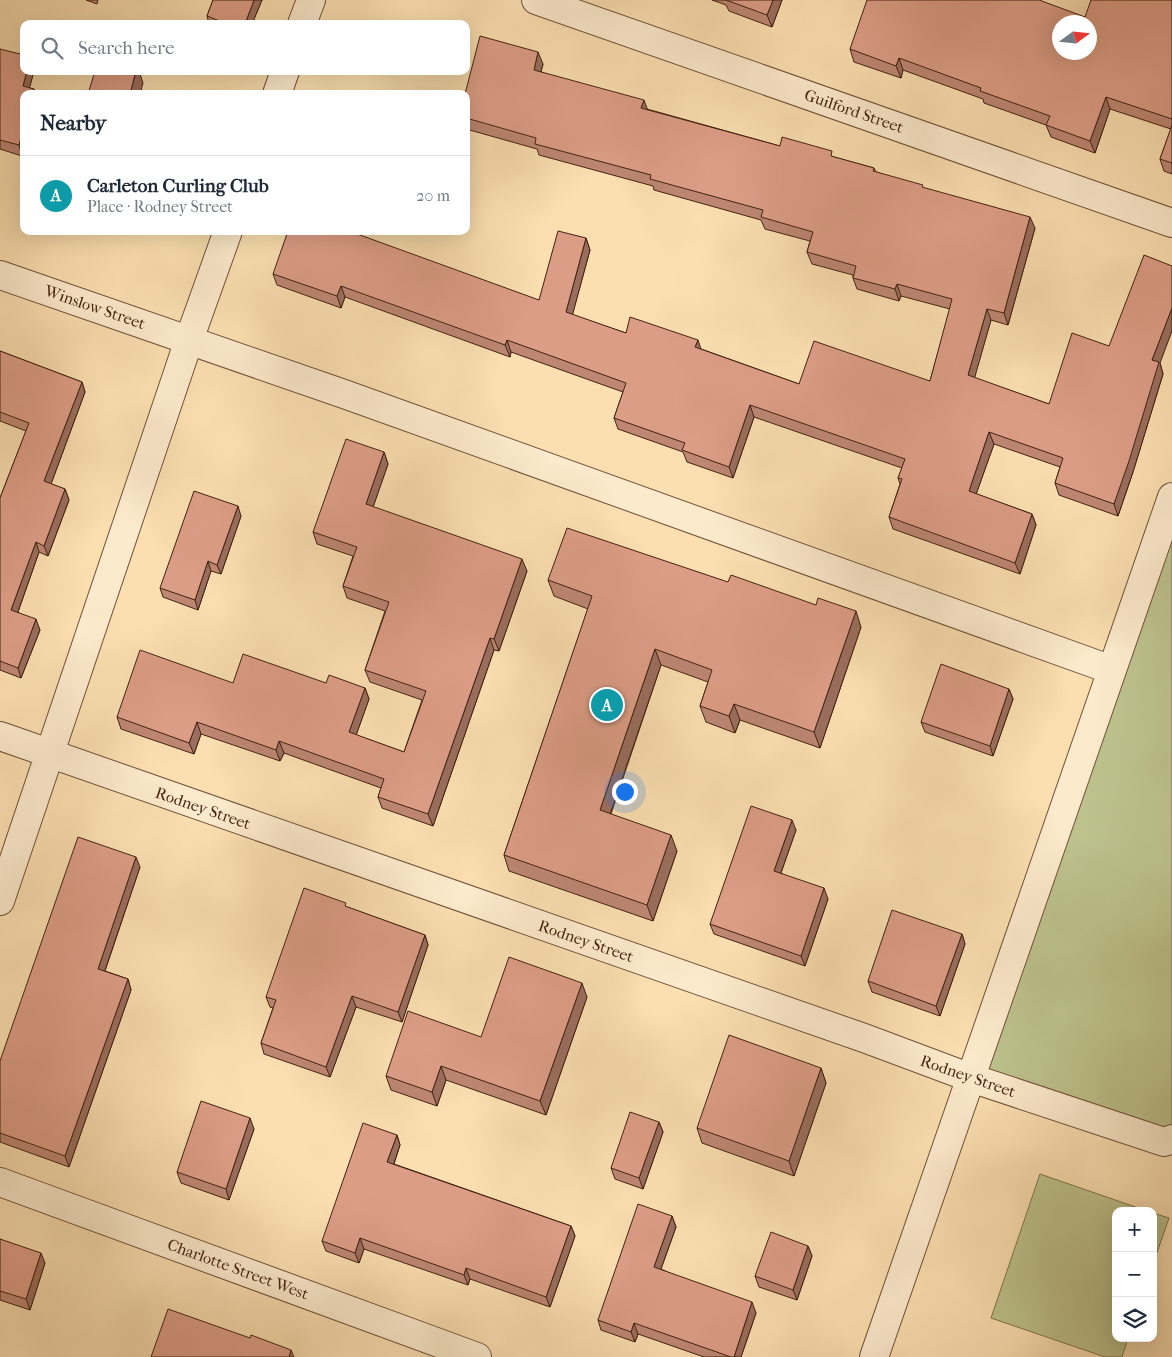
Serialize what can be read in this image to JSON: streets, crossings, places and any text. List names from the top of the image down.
{
  "streets": {
    "street": [
      "Guilford Street",
      "Winslow Street",
      "Rodney Street",
      "Charlotte Street West"
    ]
  },
  "north": "right",
  "page": {
    "search": "Search here",
    "heading": "Nearby",
    "list": [
      {
        "mark": "A",
        "name": "Carleton Curling Club",
        "note": "Place · Rodney Street",
        "value": "20 m"
      }
    ],
    "pins": "A",
    "map_buttons": ["+", "−"]
  }
}
